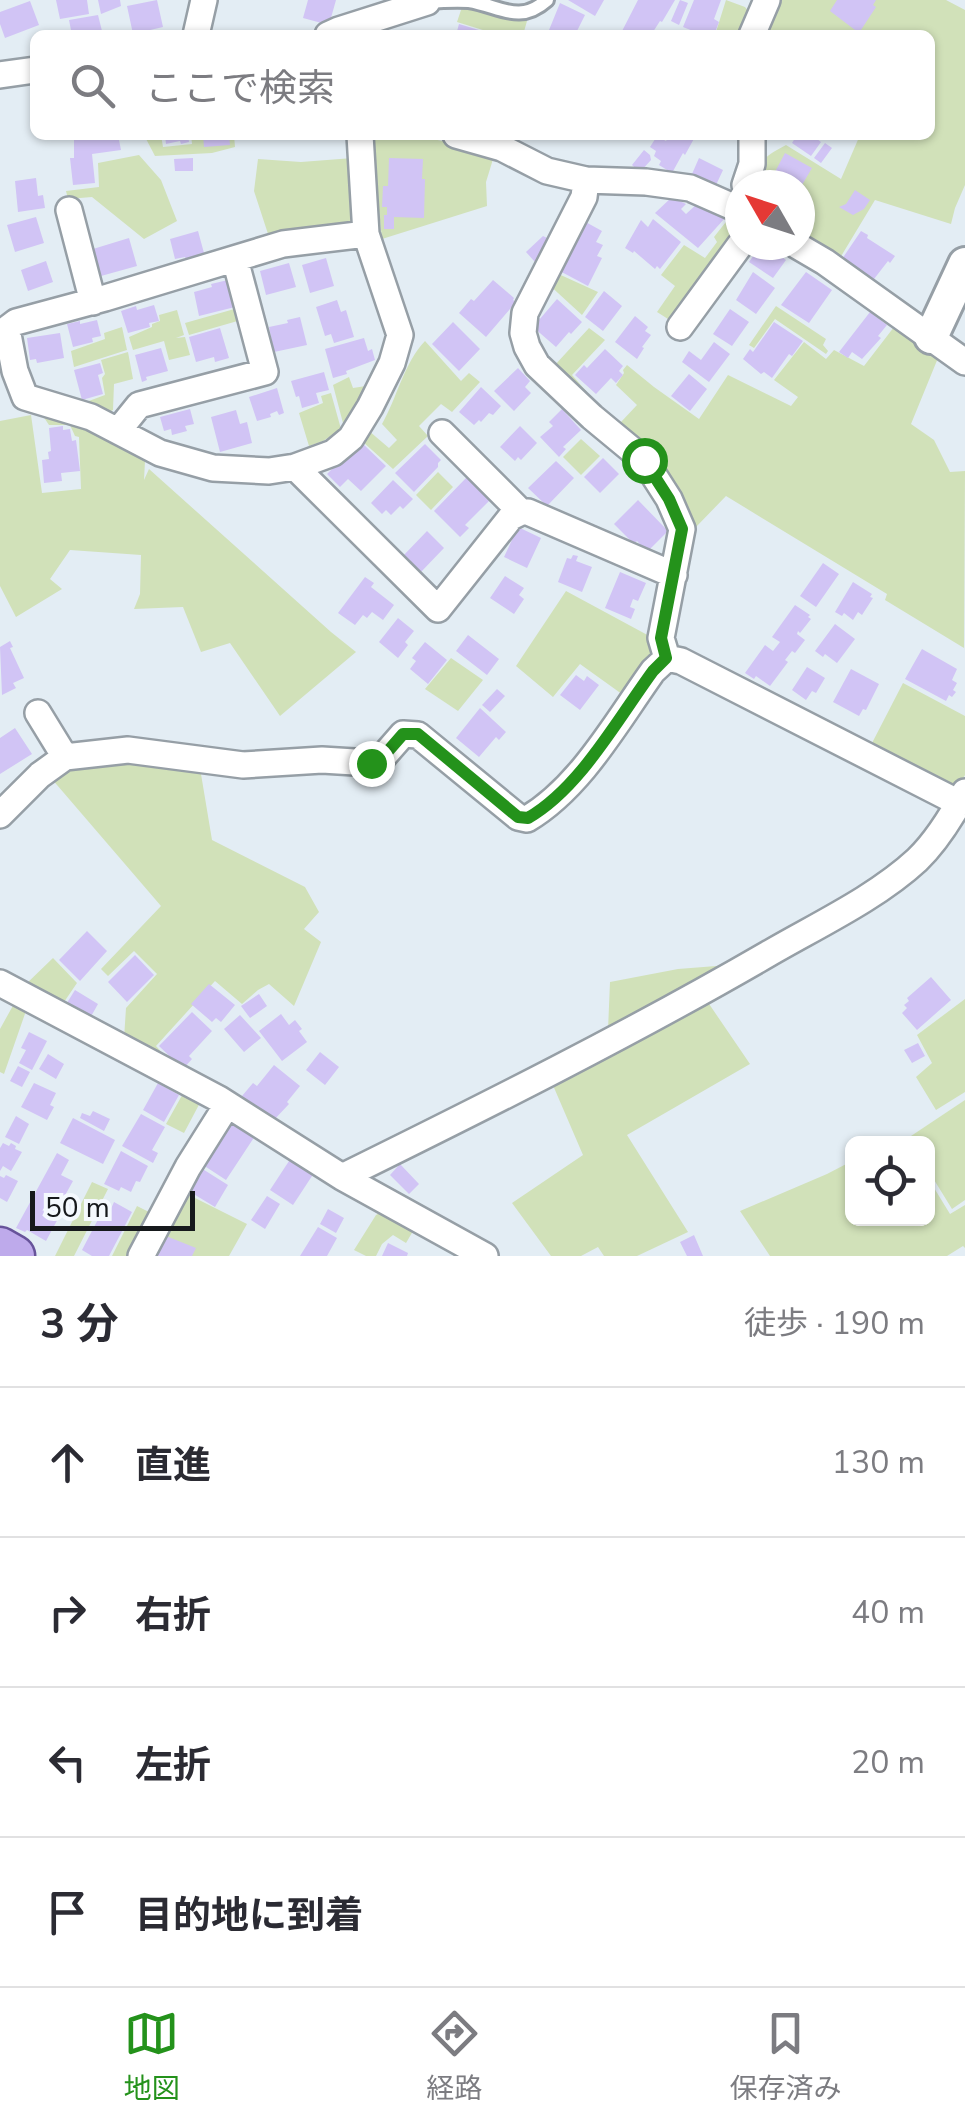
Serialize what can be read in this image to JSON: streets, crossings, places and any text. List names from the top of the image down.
{
  "scale_bar": "50 m",
  "north": "top left",
  "page": {
    "search": "ここで検索",
    "scale": "50 m",
    "heading": ["3 分", "徒歩 · 190 m"],
    "list": [
      ["直進", "130 m"],
      ["右折", "40 m"],
      ["左折", "20 m"],
      "目的地に到着"
    ],
    "nav": ["地図", "経路", "保存済み"]
  }
}
